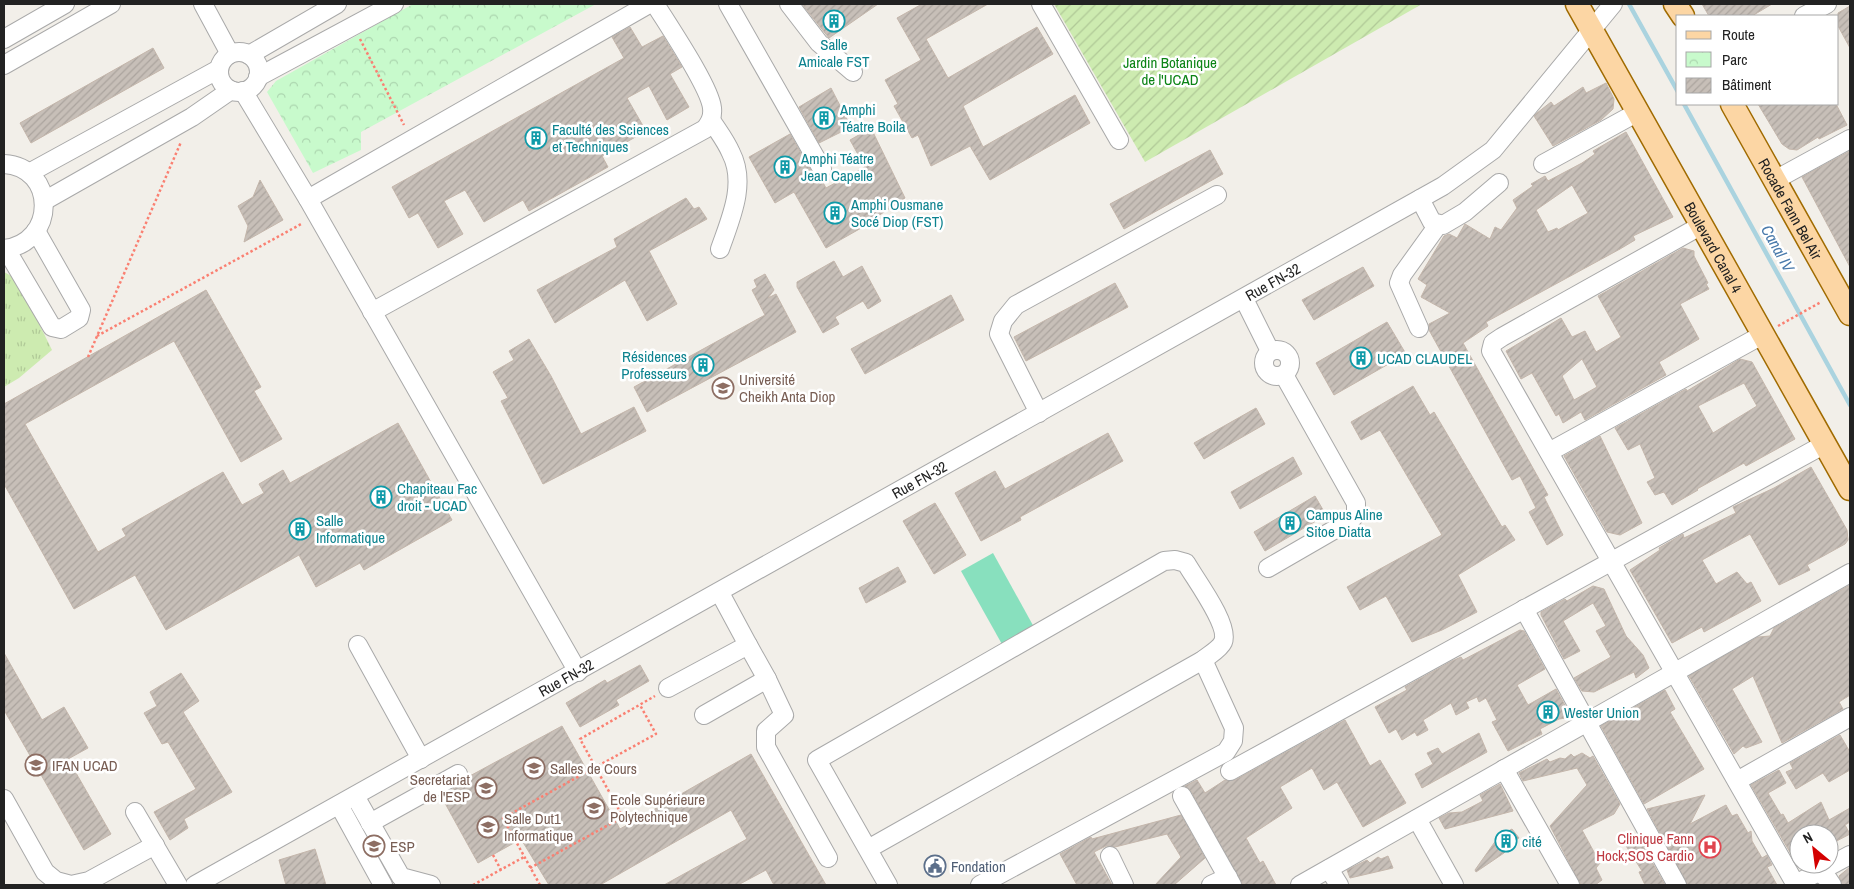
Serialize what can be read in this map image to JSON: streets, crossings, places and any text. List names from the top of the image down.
{
  "streets": {
    "main road": ["Rocade Fann Bel Air", "Boulevard Canal 4"],
    "street": ["Rue FN-32"]
  },
  "crossings": [
    ["Boulevard Canal 4", "Rue FN-32"]
  ],
  "water": ["Canal IV"],
  "parks": ["Jardin Botanique de l'UCAD"],
  "places": {
    "building": [
      "Salle Amicale FST",
      "Amphi Téatre Boila",
      "Faculté des Sciences et Techniques",
      "Amphi Téatre Jean Capelle",
      "Amphi Ousmane Socé Diop (FST)",
      "UCAD CLAUDEL",
      "Résidences Professeurs",
      "Chapiteau Fac droit - UCAD",
      "Campus Aline Sitoe Diatta",
      "Salle Informatique",
      "Wester Union",
      "cité"
    ],
    "school or university": [
      "Université Cheikh Anta Diop",
      "IFAN UCAD",
      "Salles de Cours",
      "Secretariat de l'ESP",
      "Ecole Supérieure Polytechnique",
      "Salle Dut1 Informatique",
      "ESP"
    ],
    "hospital": ["Clinique Fann Hock;SOS Cardio"],
    "public building": ["Fondation"]
  },
  "legend": ["Route", "Parc", "Bâtiment"],
  "north": "top left"
}
